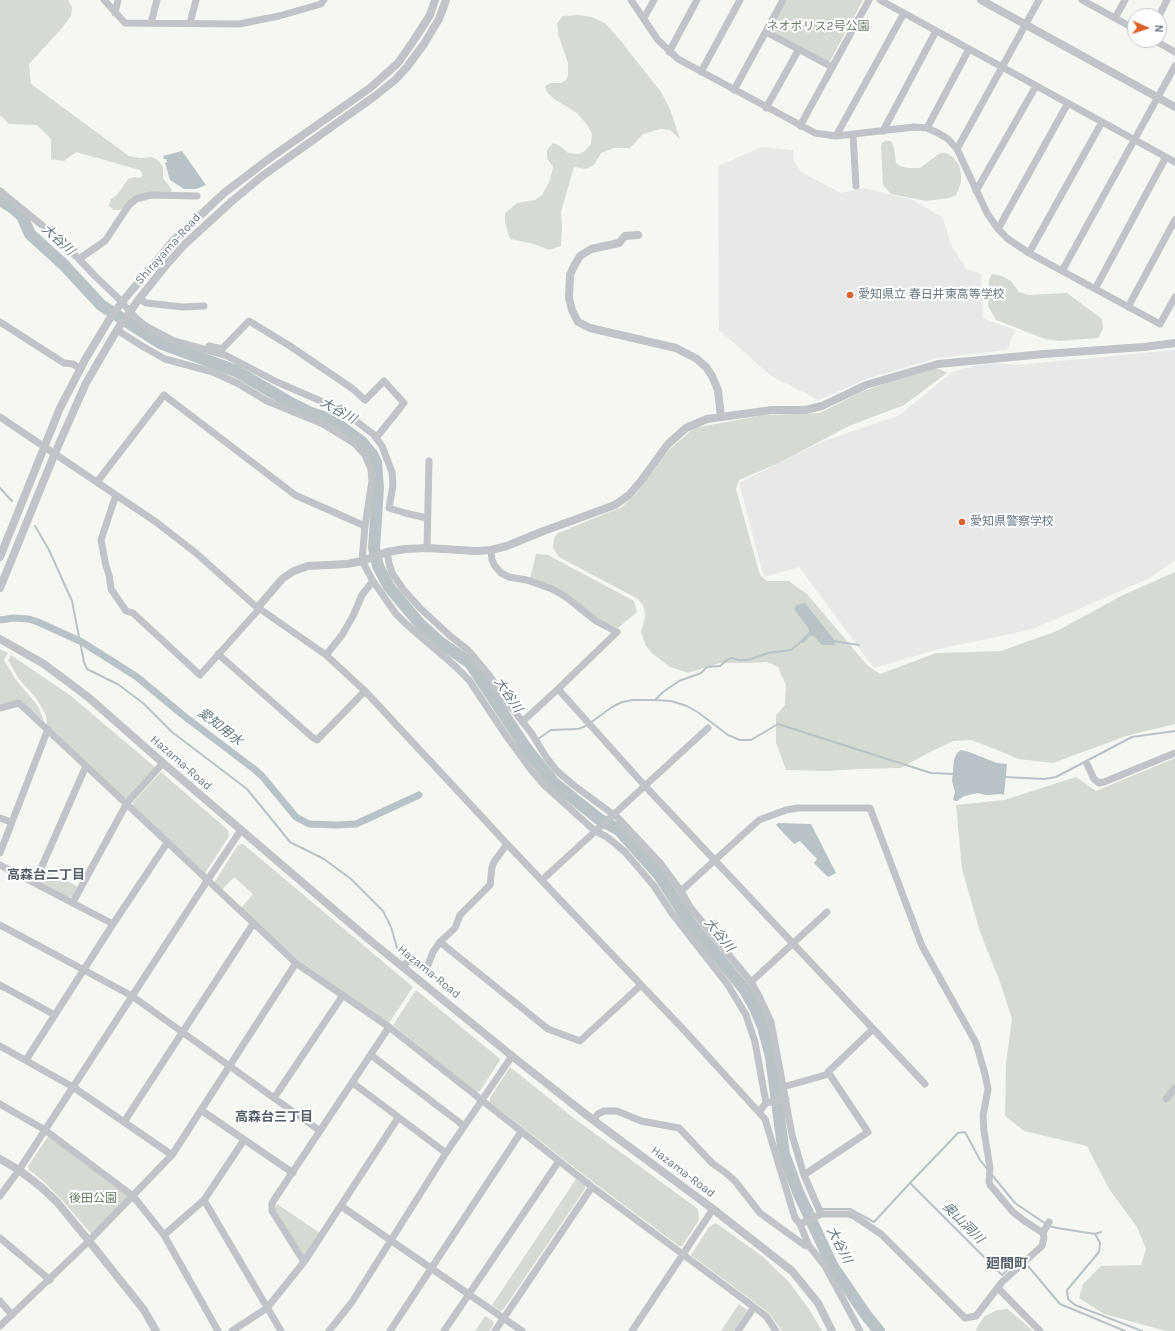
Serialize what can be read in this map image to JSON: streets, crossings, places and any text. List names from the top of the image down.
{
  "streets": {
    "street": ["Shirayama-Road", "Hazama-Road"]
  },
  "districts": ["高森台二丁目", "高森台三丁目", "廻間町"],
  "water": ["大谷川", "愛知用水", "奥山洞川"],
  "parks": ["ネオポリス2号公園", "後田公園"],
  "places": ["愛知県立 春日井東高等学校", "愛知県警察学校"],
  "north": "right"
}
